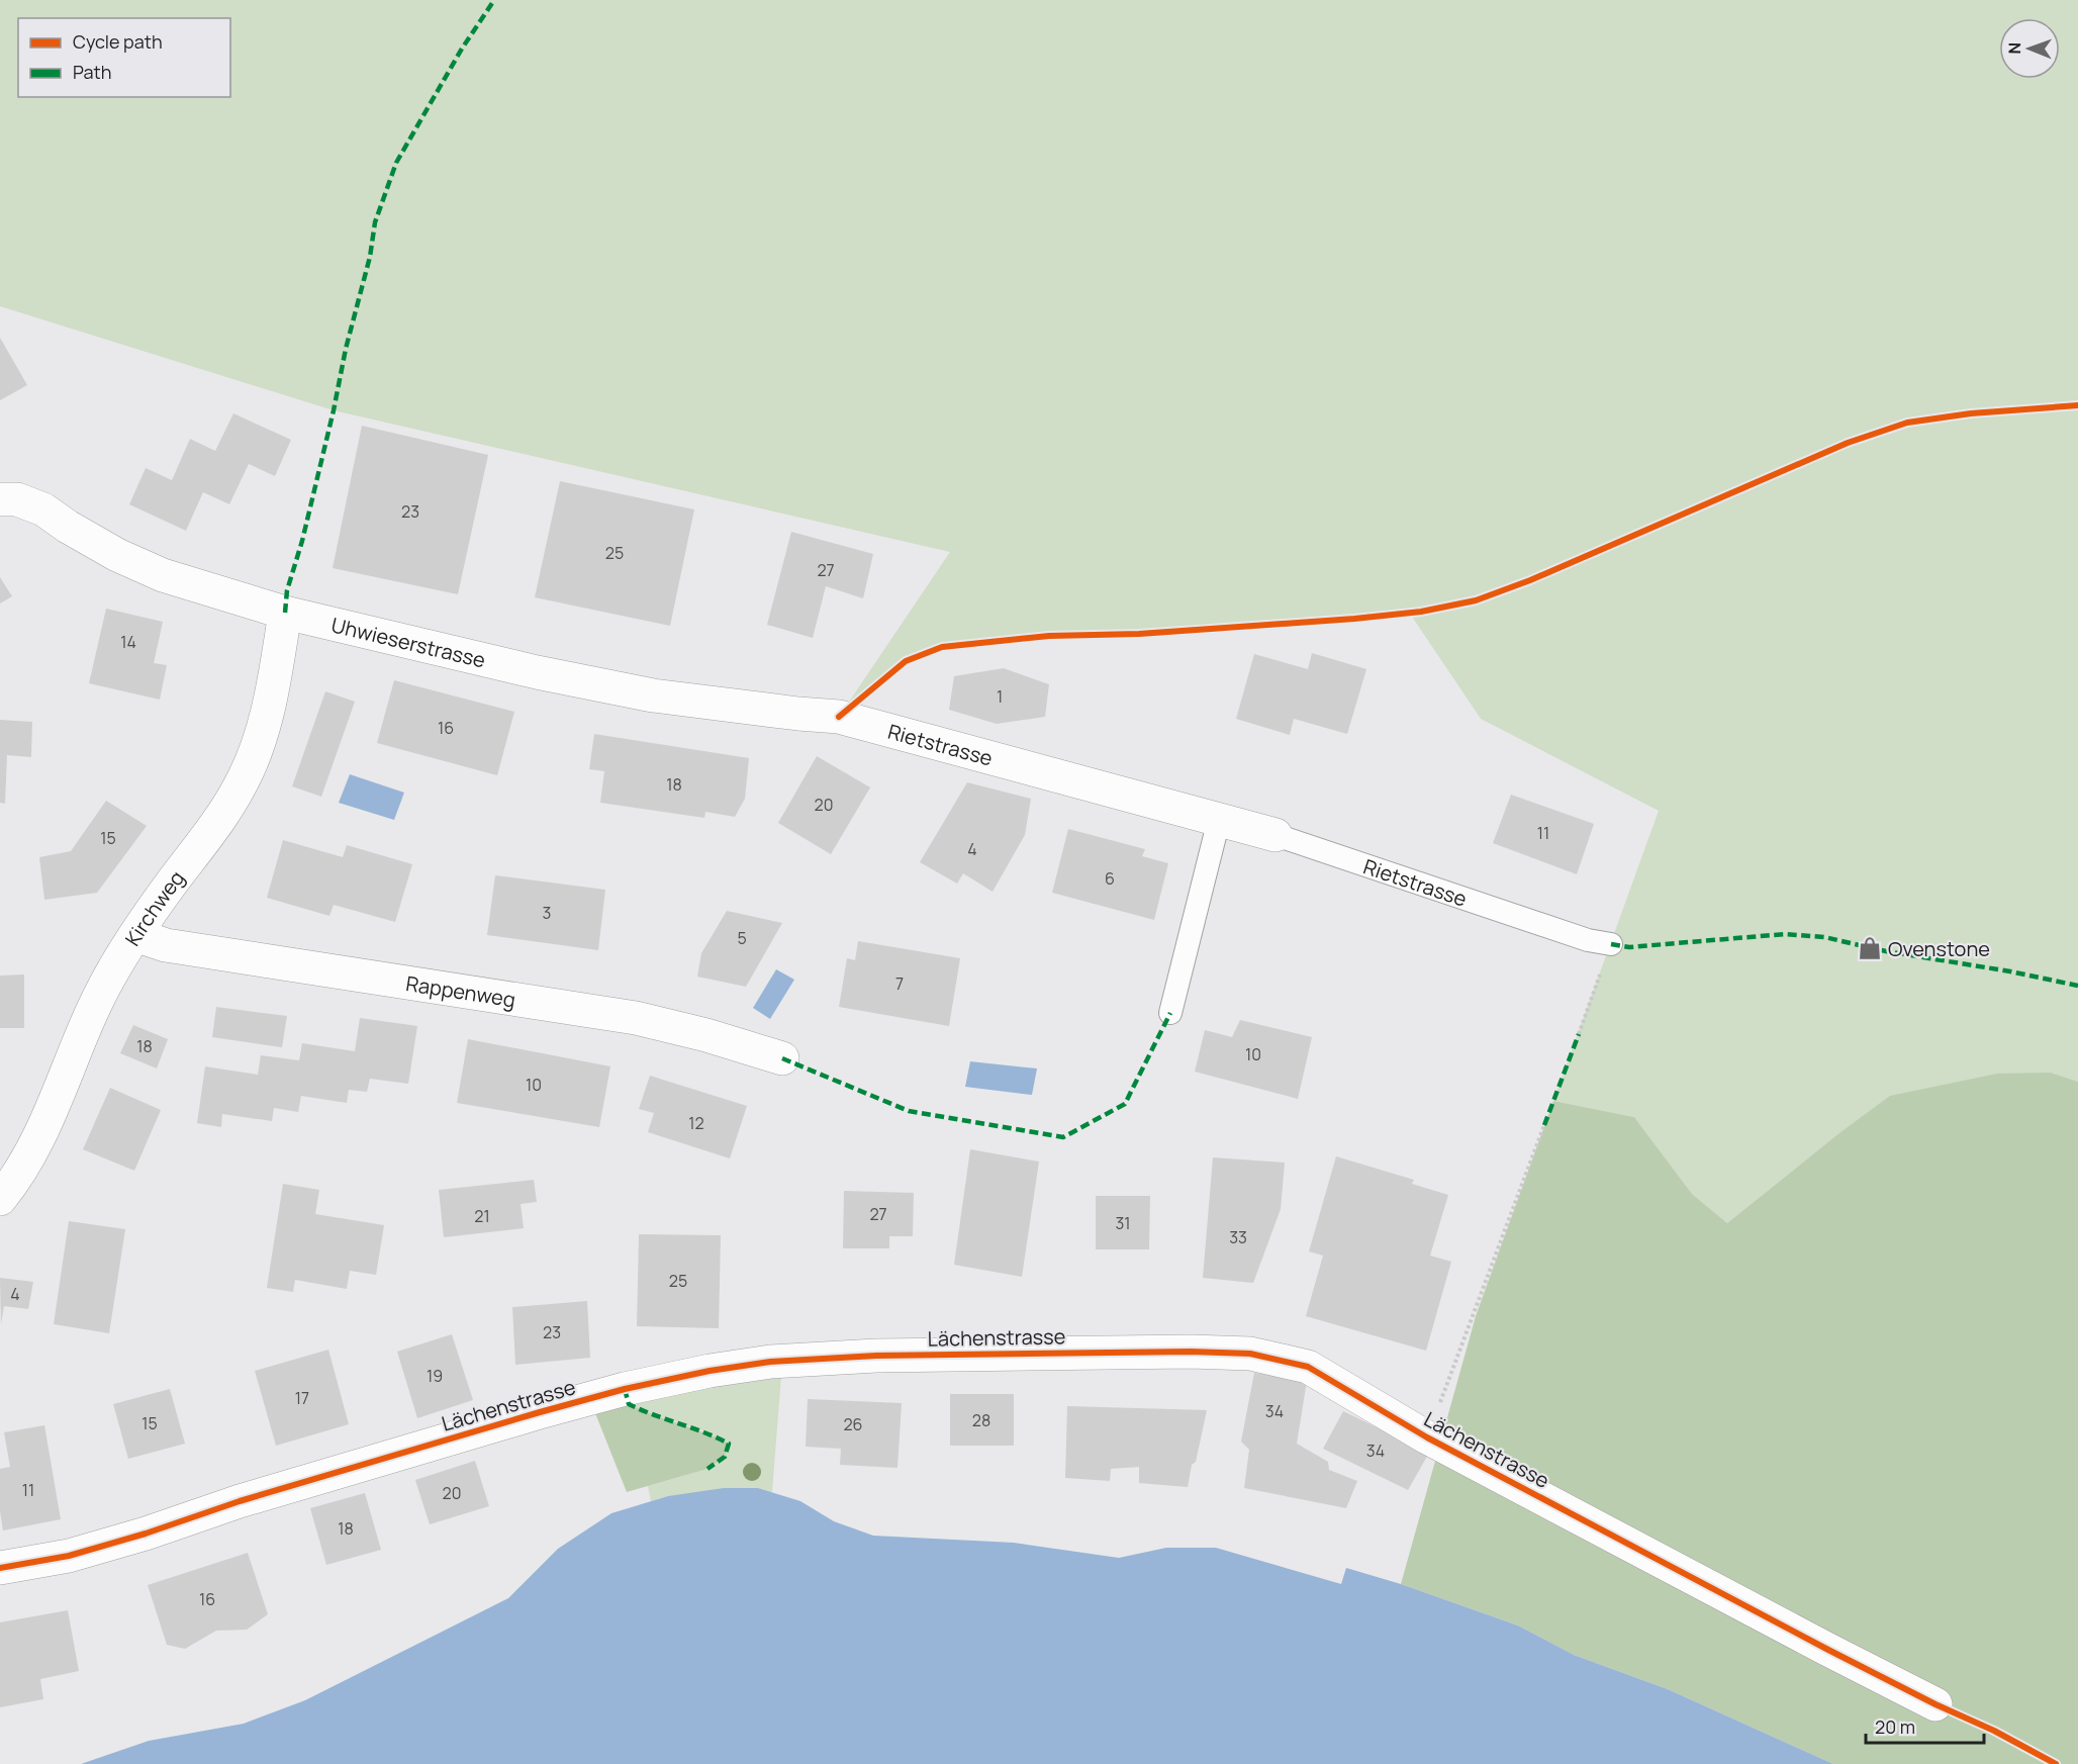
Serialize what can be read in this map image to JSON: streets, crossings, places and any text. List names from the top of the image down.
{
  "streets": {
    "street": [
      "Uhwieserstrasse",
      "Rietstrasse",
      "Kirchweg",
      "Rappenweg",
      "Lächenstrasse"
    ]
  },
  "crossings": [
    ["Uhwieserstrasse", "Rietstrasse"],
    ["Uhwieserstrasse", "Kirchweg"],
    ["Kirchweg", "Rappenweg"]
  ],
  "places": {
    "shop": ["Ovenstone"]
  },
  "house_numbers": [
    "23",
    "25",
    "27",
    "14",
    "1",
    "16",
    "18",
    "20",
    "11",
    "15",
    "4",
    "6",
    "3",
    "5",
    "7",
    "18",
    "10",
    "10",
    "12",
    "27",
    "21",
    "31",
    "33",
    "25",
    "4",
    "23",
    "19",
    "17",
    "34",
    "28",
    "15",
    "26",
    "34",
    "11",
    "20",
    "18",
    "16"
  ],
  "legend": ["Cycle path", "Path"],
  "scale_bar": "20 m",
  "north": "left"
}
